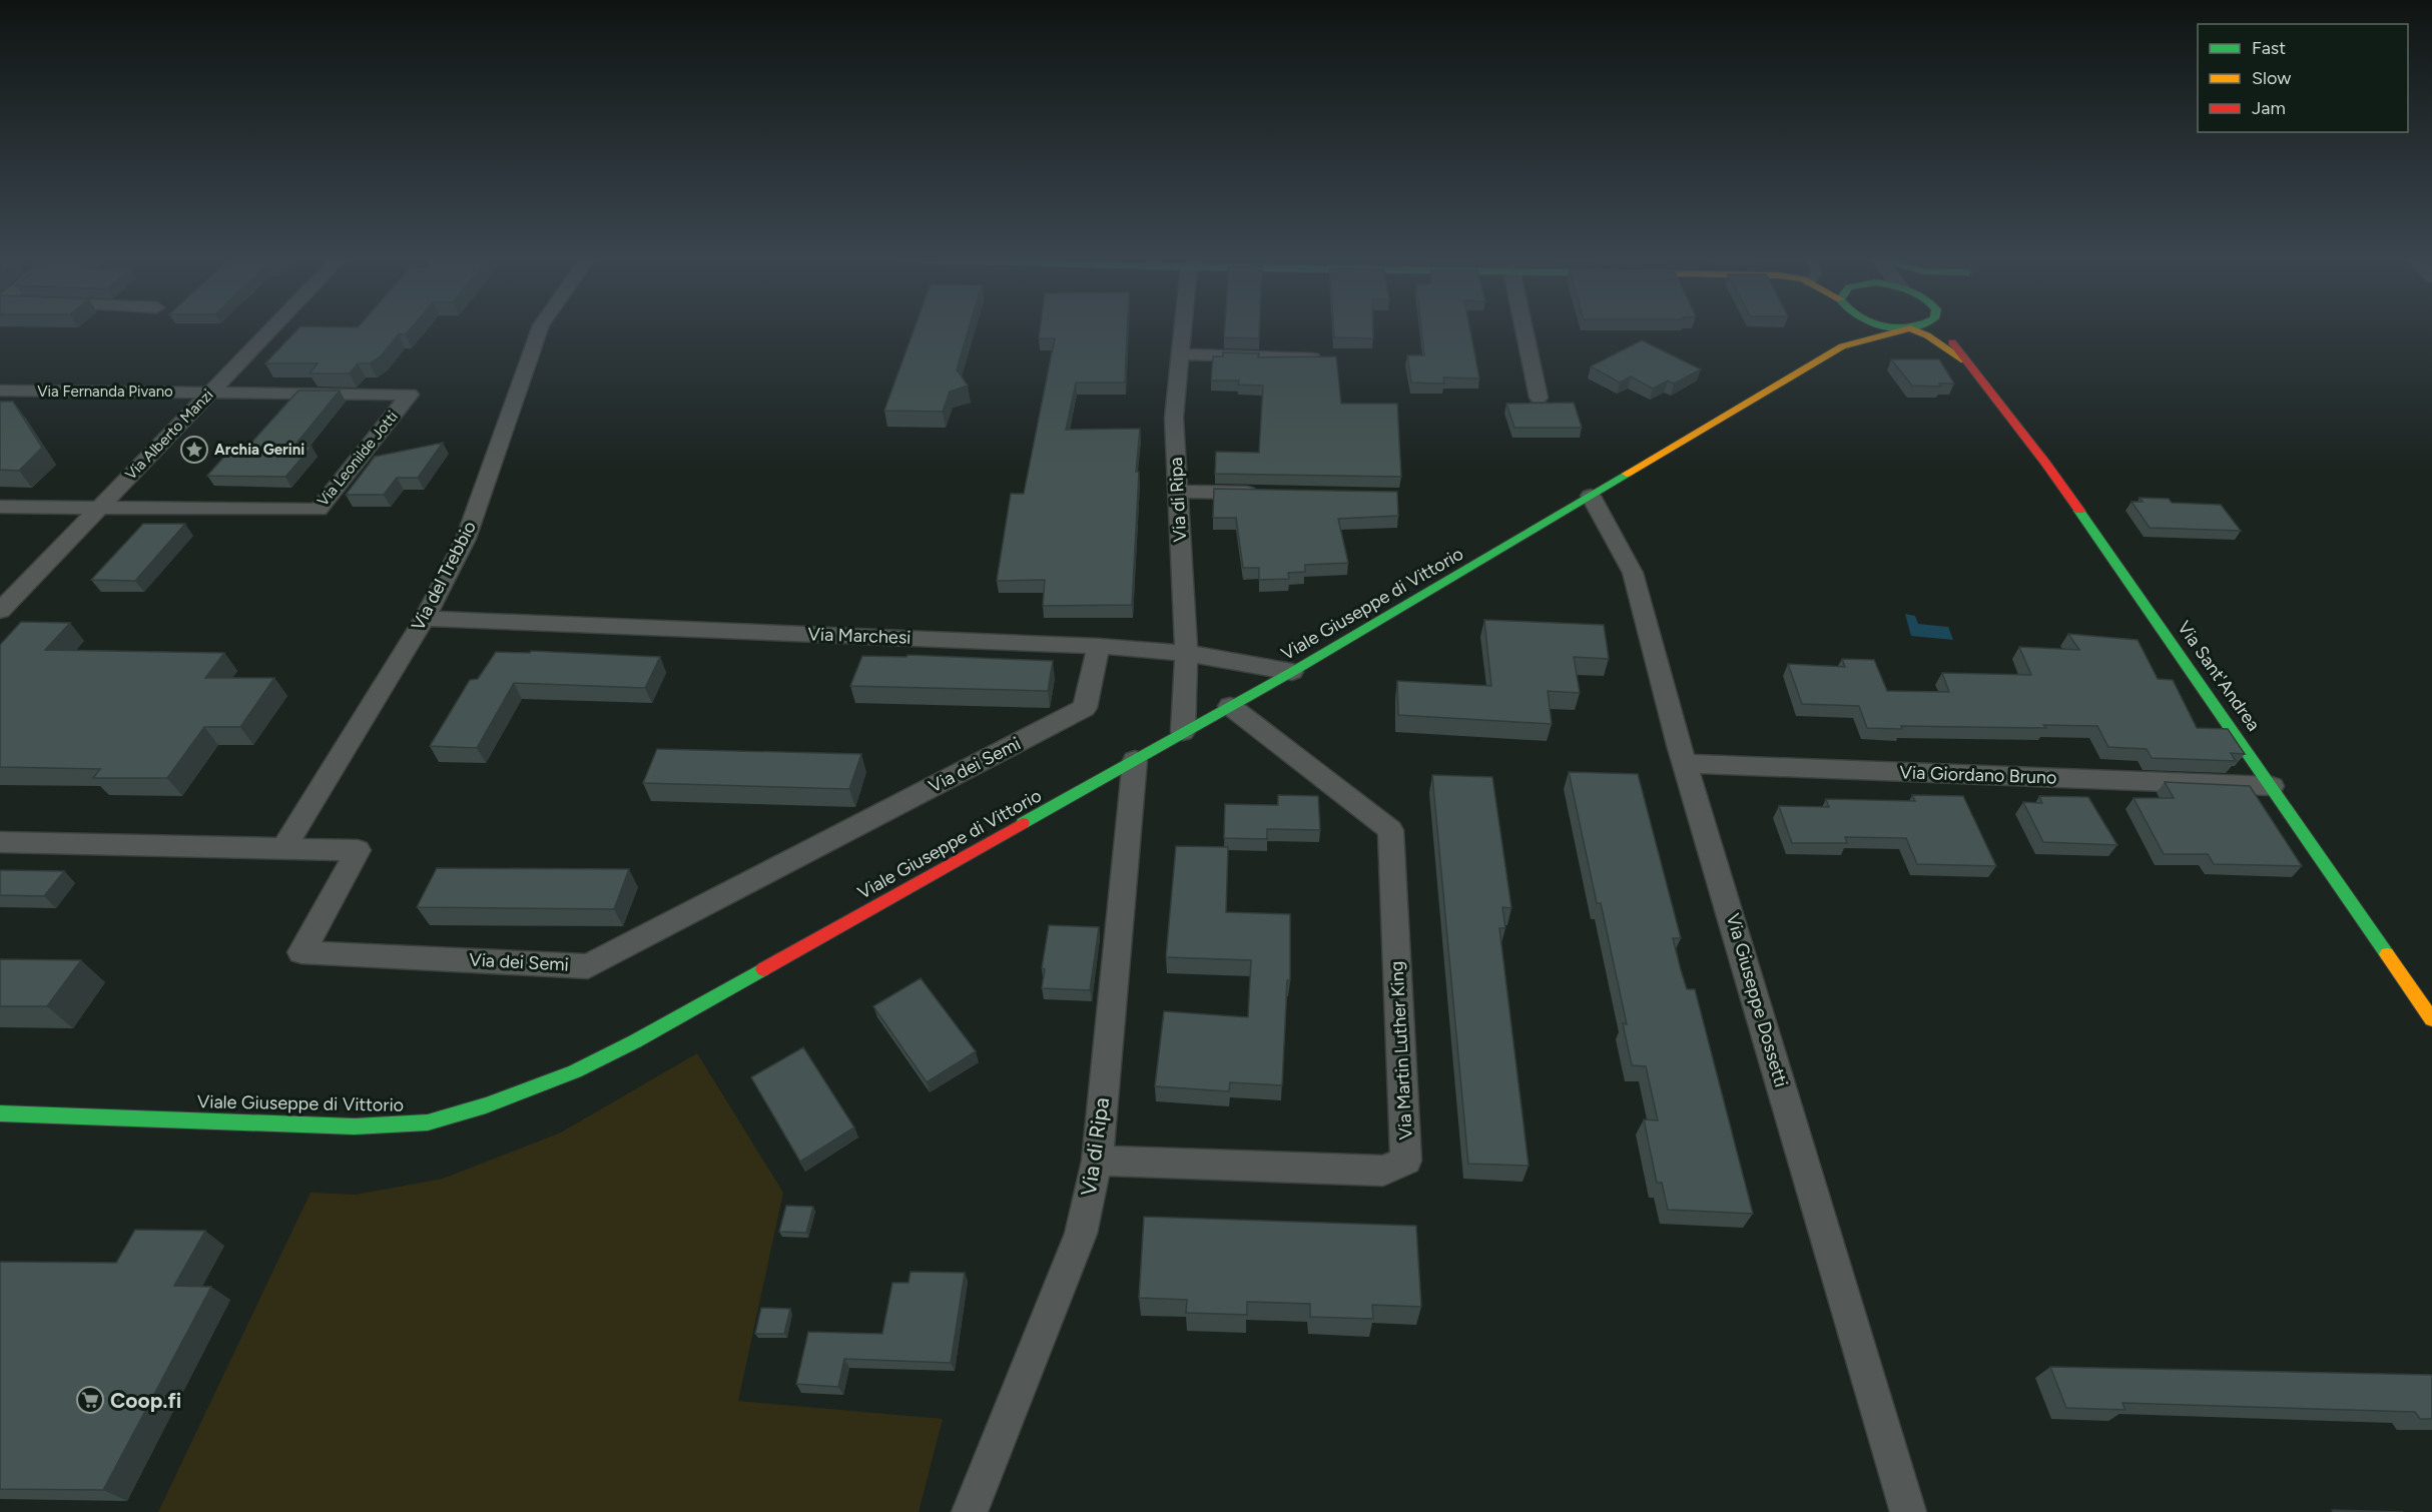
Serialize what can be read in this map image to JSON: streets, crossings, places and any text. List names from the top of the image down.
{
  "streets": {
    "main road": ["Viale Giuseppe di Vittorio", "Via Sant'Andrea"],
    "street": [
      "Via Fernanda Pivano",
      "Via Alberto Manzi",
      "Via Leonilde Jotti",
      "Via di Ripa",
      "Via del Trebbio",
      "Via Marchesi",
      "Via dei Semi",
      "Via Giordano Bruno",
      "Via Giuseppe Dossetti",
      "Via Martin Luther King"
    ]
  },
  "crossings": [
    ["Via Fernanda Pivano", "Via Alberto Manzi"],
    ["Via Fernanda Pivano", "Via Leonilde Jotti"],
    ["Via Alberto Manzi", "Via Leonilde Jotti"],
    ["Via di Ripa", "Viale Giuseppe di Vittorio"],
    ["Via di Ripa", "Via Marchesi"],
    ["Via di Ripa", "Via Martin Luther King"],
    ["Via del Trebbio", "Via Marchesi"],
    ["Via del Trebbio", "Via dei Semi"],
    ["Viale Giuseppe di Vittorio", "Via Marchesi"],
    ["Viale Giuseppe di Vittorio", "Via Giuseppe Dossetti"],
    ["Viale Giuseppe di Vittorio", "Via Martin Luther King"],
    ["Via Marchesi", "Via dei Semi"],
    ["Via Sant'Andrea", "Via Giordano Bruno"],
    ["Via Giordano Bruno", "Via Giuseppe Dossetti"]
  ],
  "places": {
    "place": ["Archia Gerini"],
    "supermarket": ["Coop.fi"]
  },
  "legend": ["Fast", "Slow", "Jam"]
}
